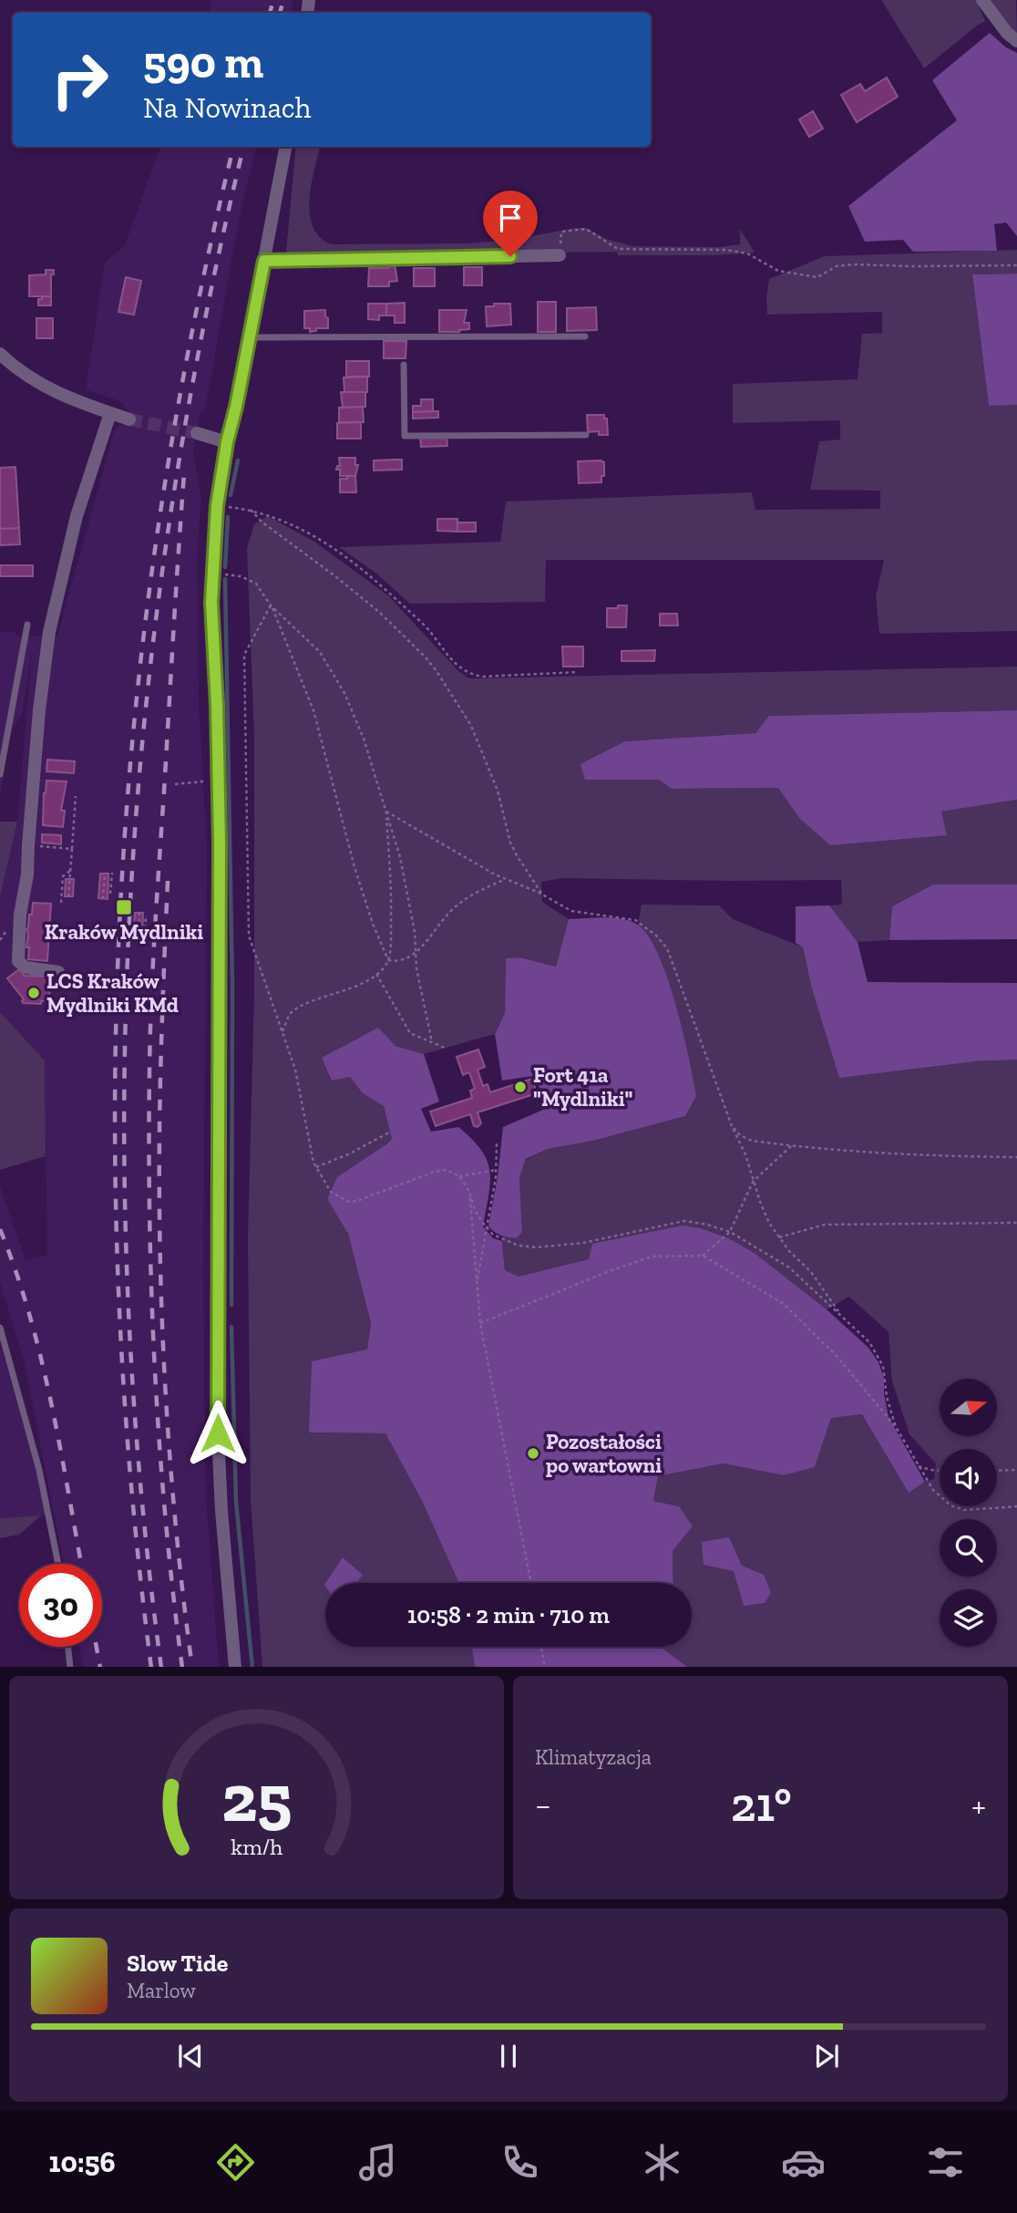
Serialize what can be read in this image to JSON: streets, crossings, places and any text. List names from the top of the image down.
{
  "places": {
    "transit": ["Kraków Mydlniki"],
    "other": ["LCS Kraków Mydlniki KMd", "Fort 41a \"Mydlniki\"", "Pozostałości po wartowni"]
  },
  "north": "right",
  "page": {
    "turn": ["590 m", "Na Nowinach"],
    "limit": "30",
    "trip": "10:58 · 2 min · 710 m",
    "tile": "Klimatyzacja",
    "heat": ["−", "21°", "+"],
    "song": ["Slow Tide", "Marlow"],
    "tabs": "10:56",
    "gauge": ["25", "km/h"]
  }
}
